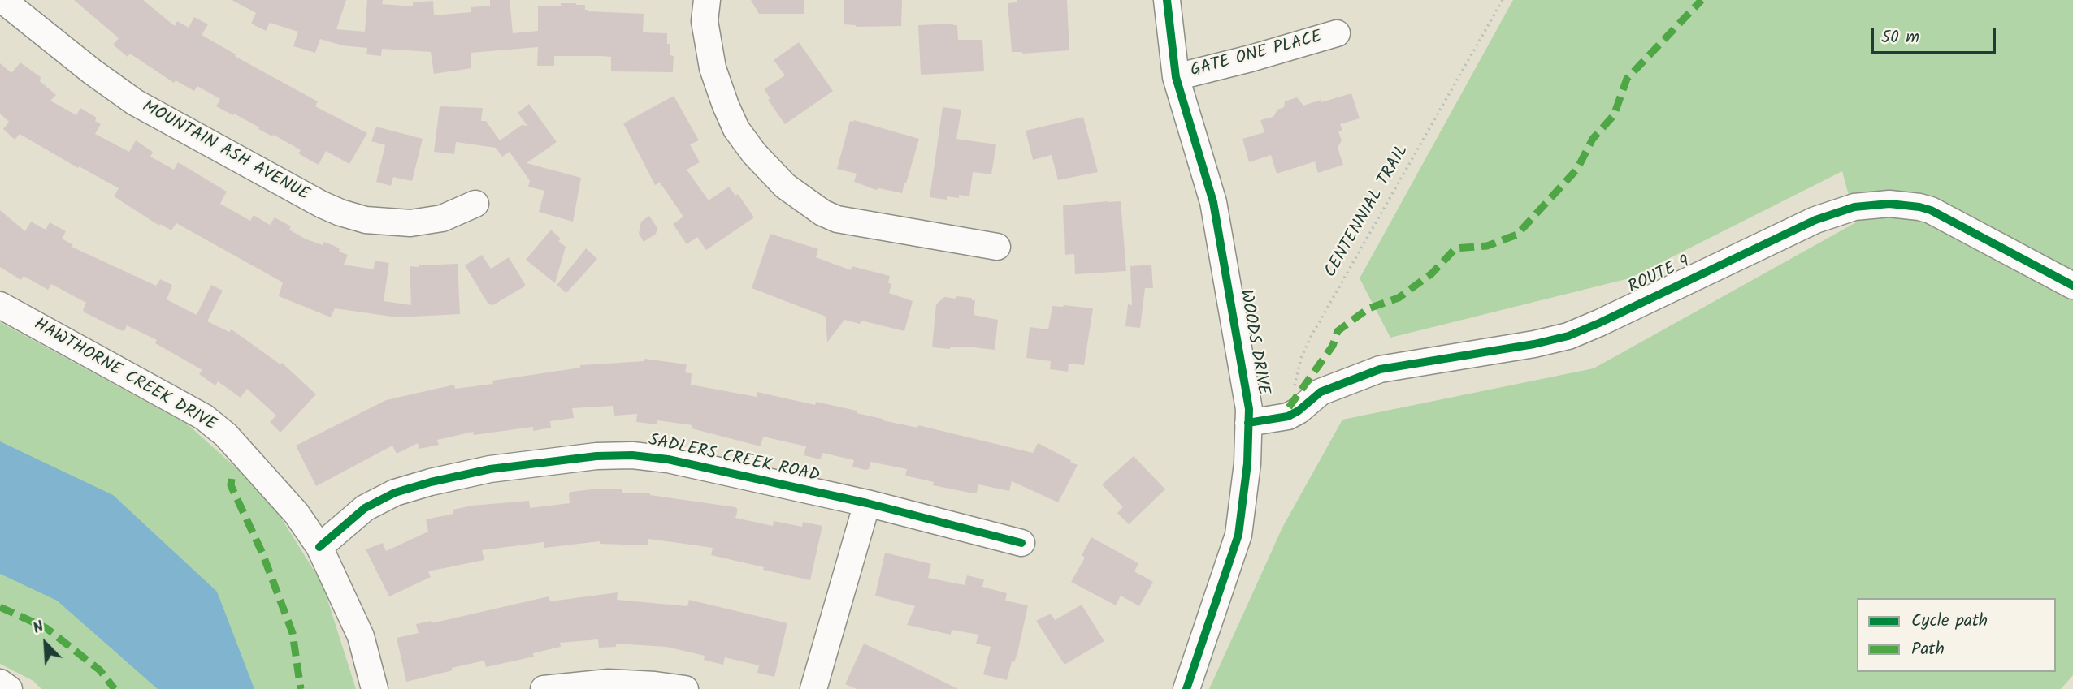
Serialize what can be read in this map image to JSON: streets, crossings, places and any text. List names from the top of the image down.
{
  "streets": {
    "street": [
      "GATE ONE PLACE",
      "MOUNTAIN ASH AVENUE",
      "ROUTE 9",
      "WOODS DRIVE",
      "HAWTHORNE CREEK DRIVE",
      "SADLERS CREEK ROAD"
    ],
    "path": ["CENTENNIAL TRAIL"]
  },
  "crossings": [
    ["GATE ONE PLACE", "WOODS DRIVE"],
    ["ROUTE 9", "WOODS DRIVE"],
    ["HAWTHORNE CREEK DRIVE", "SADLERS CREEK ROAD"]
  ],
  "legend": ["Cycle path", "Path"],
  "scale_bar": "50 m",
  "north": "top left"
}
